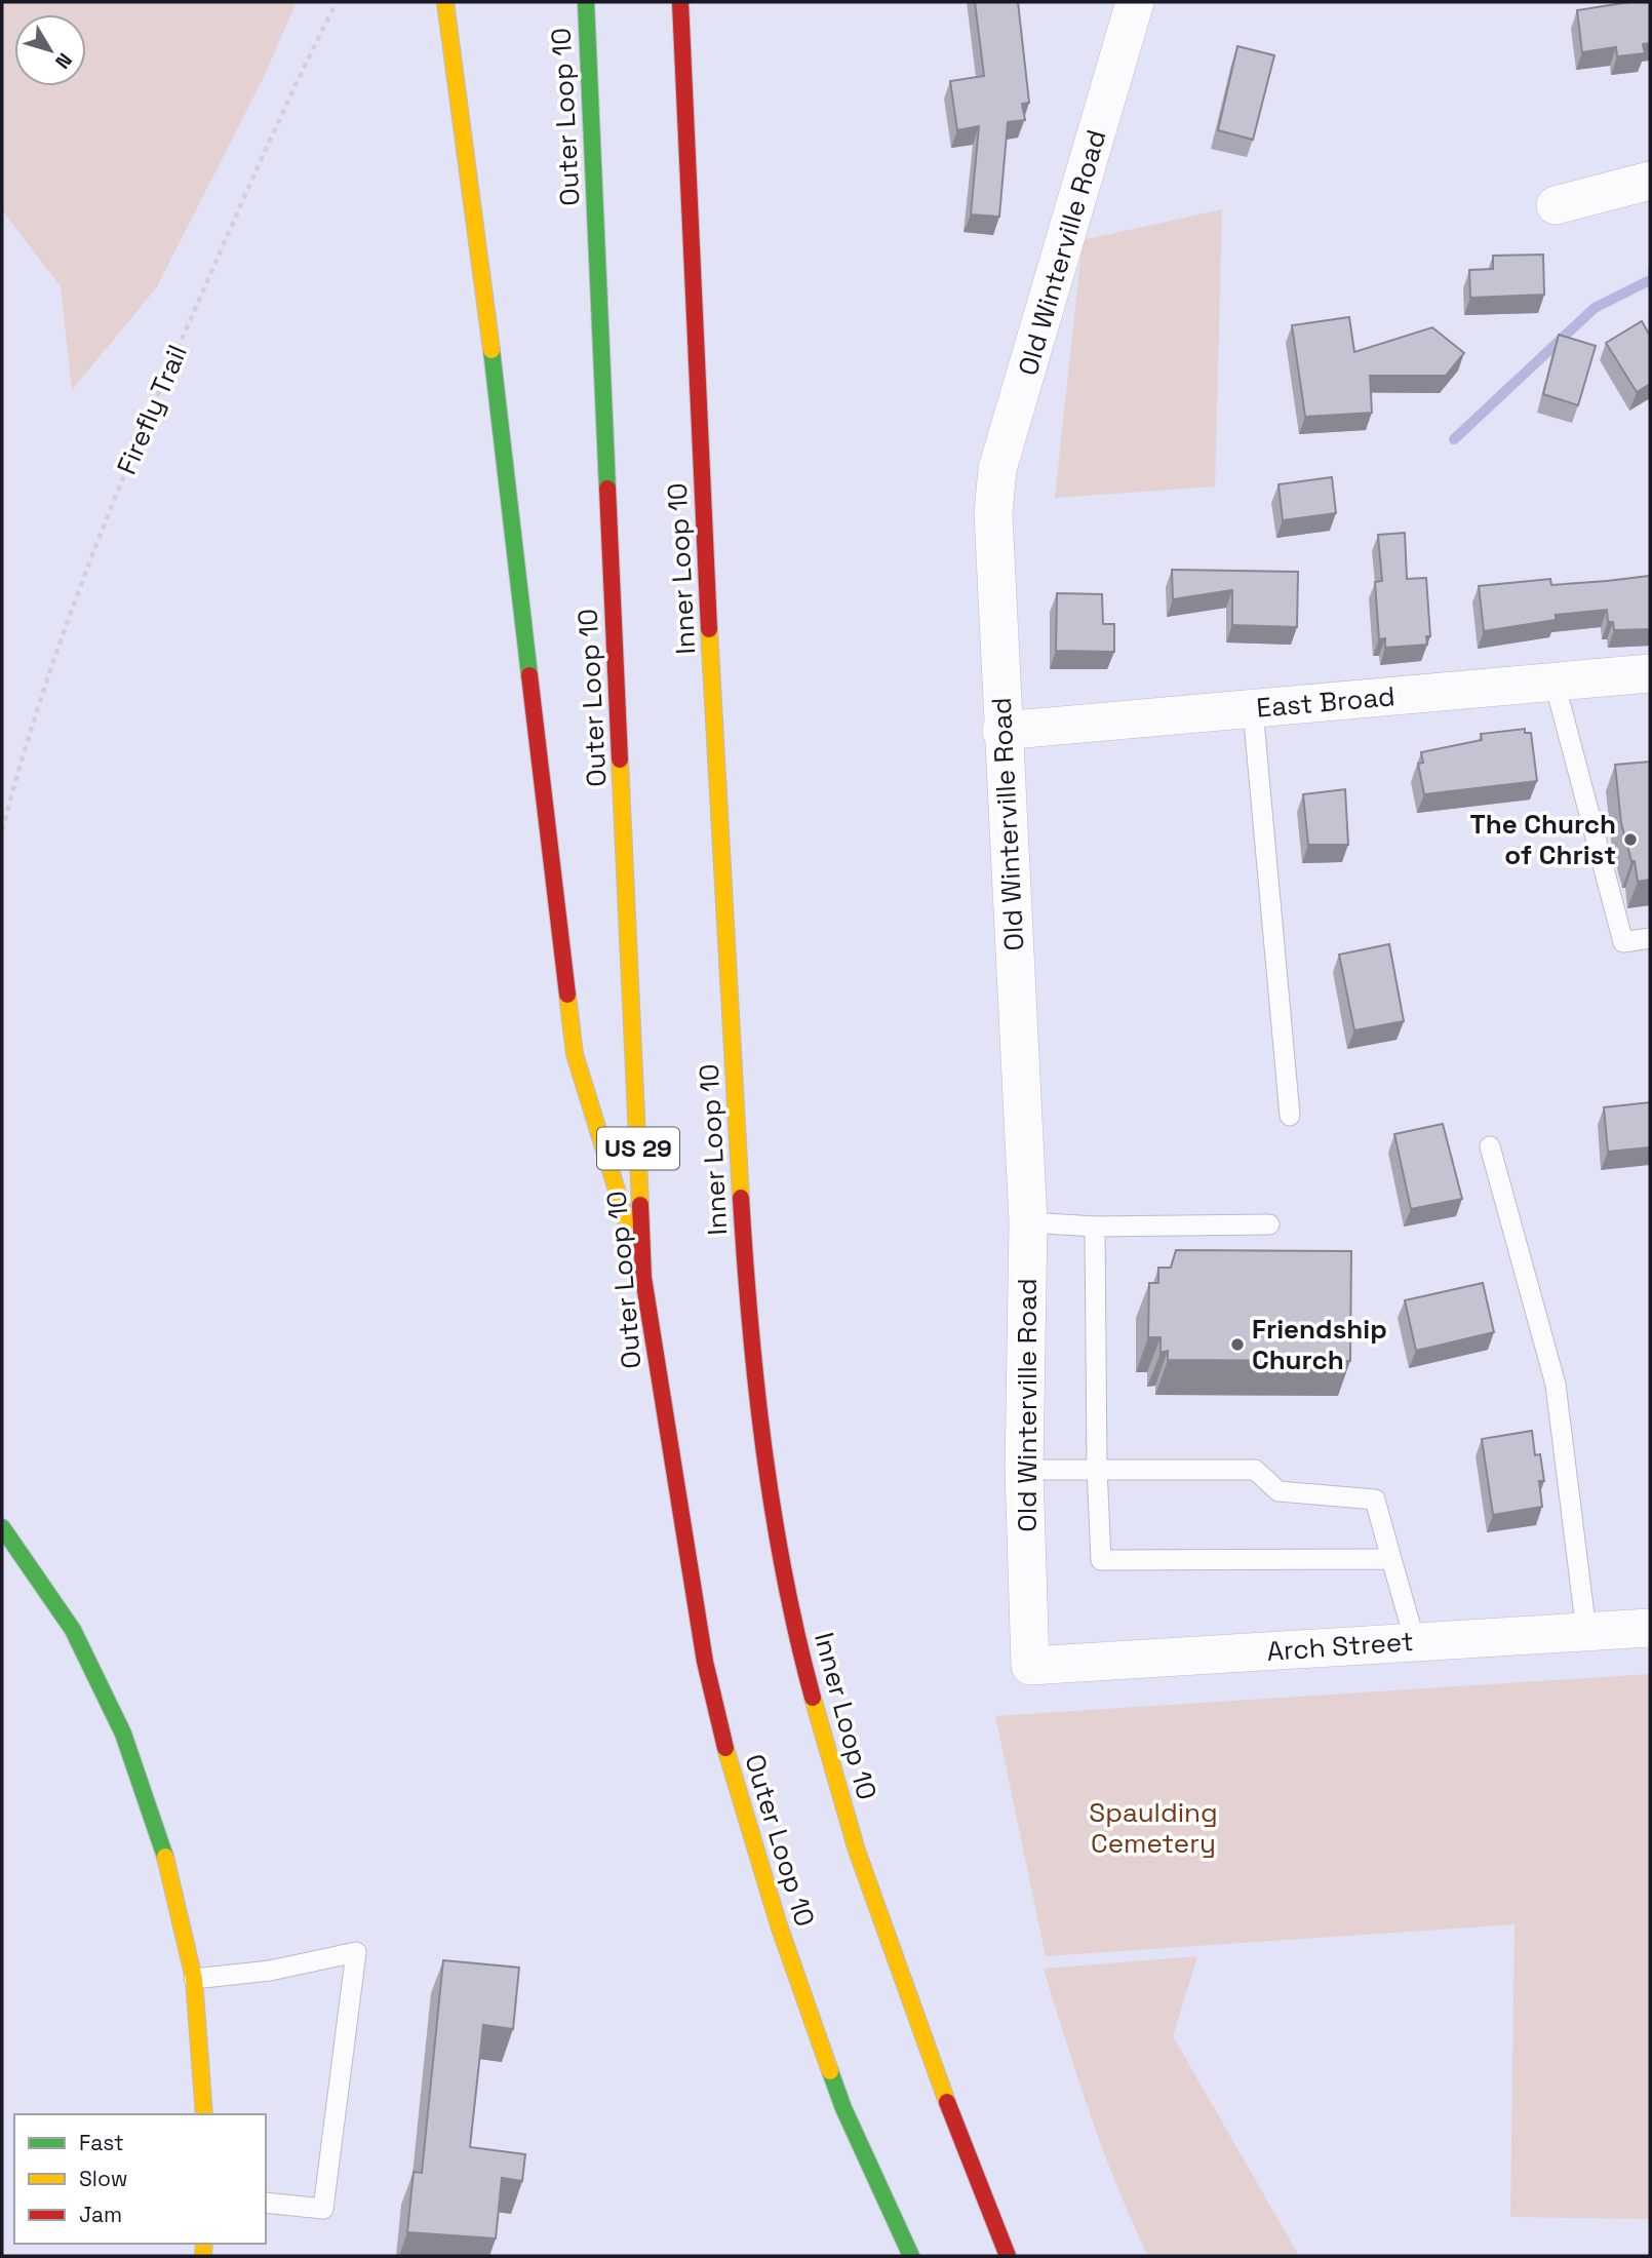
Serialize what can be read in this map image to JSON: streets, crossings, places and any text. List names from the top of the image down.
{
  "streets": {
    "main road": ["Outer Loop 10", "Inner Loop 10", "US 29"],
    "street": ["Old Winterville Road", "East Broad", "Arch Street"],
    "path": ["Firefly Trail"]
  },
  "crossings": [
    ["Old Winterville Road", "East Broad"],
    ["Old Winterville Road", "Arch Street"]
  ],
  "parks": ["Spaulding Cemetery"],
  "places": ["The Church of Christ", "Friendship Church"],
  "legend": ["Fast", "Slow", "Jam"],
  "north": "bottom right"
}
